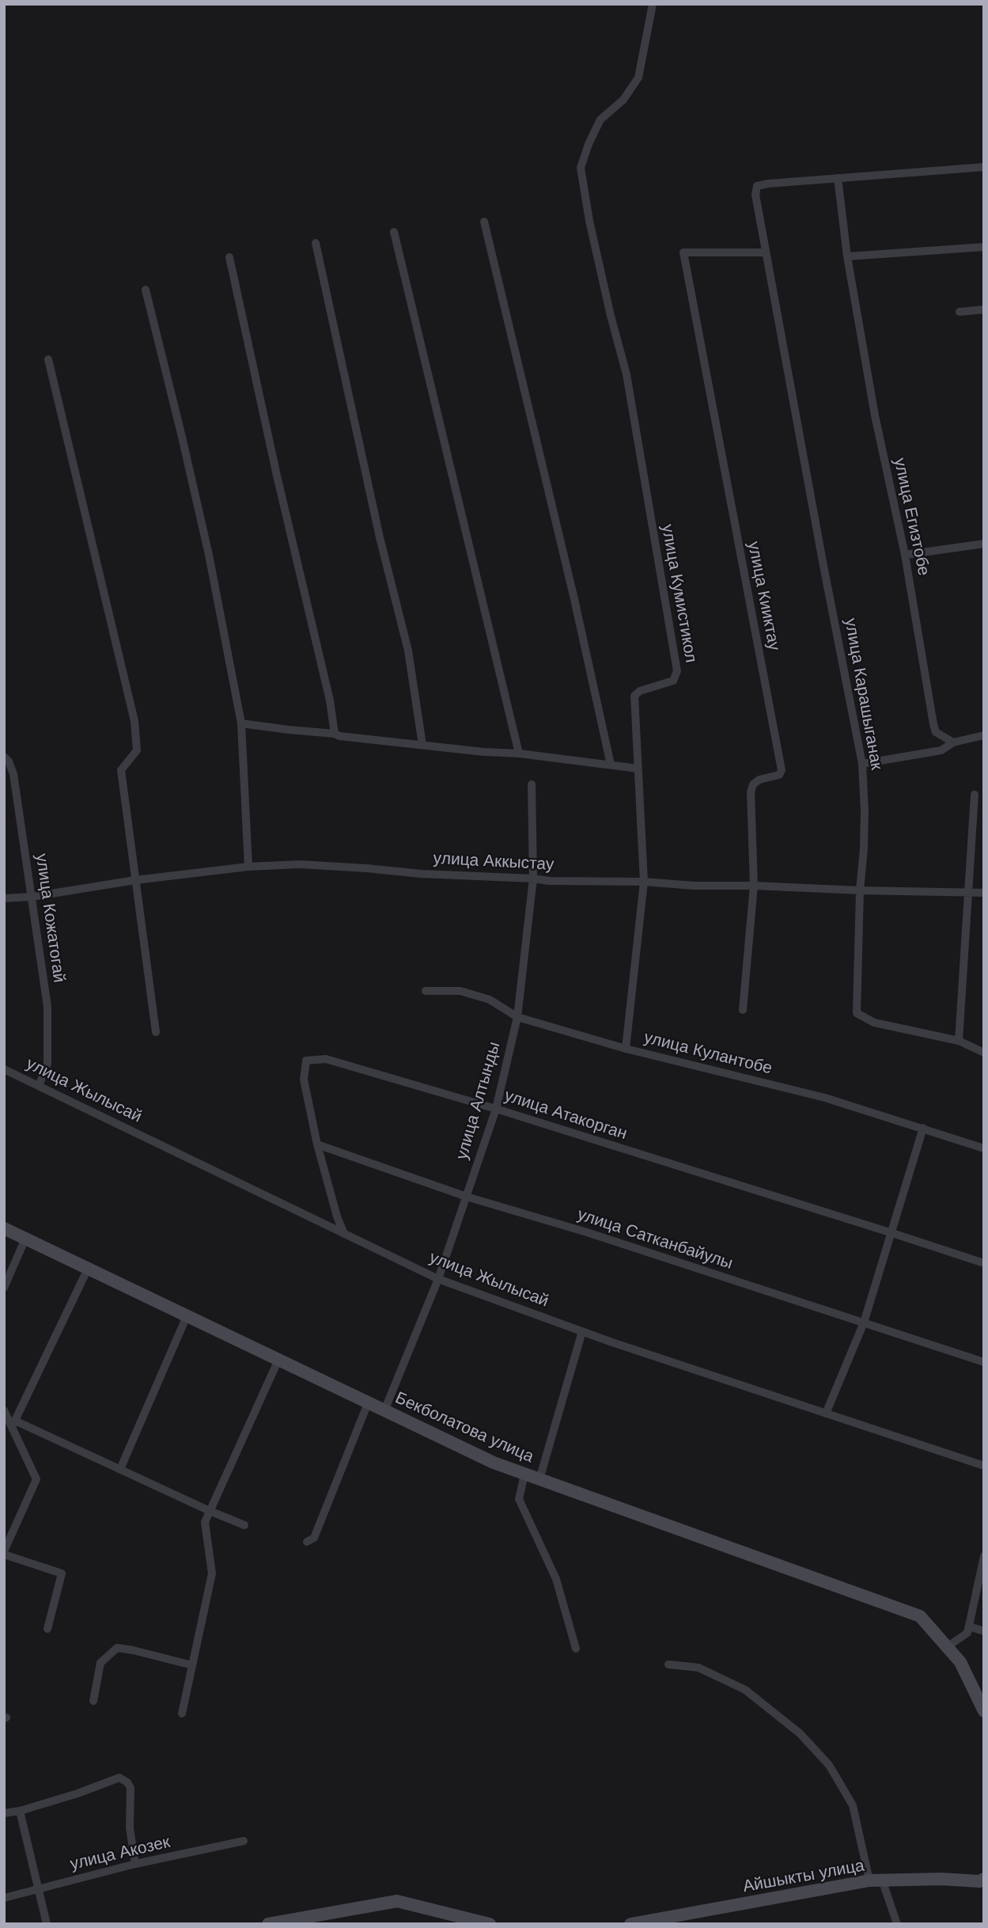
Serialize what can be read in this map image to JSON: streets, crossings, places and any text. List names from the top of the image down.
{
  "streets": {
    "street": [
      "улица Егизтобе",
      "улица Кумистикол",
      "улица Кииктау",
      "улица Карашыганак",
      "улица Аккыстау",
      "улица Кожатогай",
      "улица Кулантобе",
      "улица Жылысай",
      "улица Алтынды",
      "улица Атакорган",
      "улица Сатканбайулы",
      "Бекболатова улица",
      "улица Акозек",
      "Айшыкты улица"
    ]
  },
  "crossings": [
    ["улица Егизтобе", "улица Карашыганак"],
    ["улица Кумистикол", "улица Аккыстау"],
    ["улица Кумистикол", "улица Кулантобе"],
    ["улица Кииктау", "улица Карашыганак"],
    ["улица Кииктау", "улица Аккыстау"],
    ["улица Карашыганак", "улица Аккыстау"],
    ["улица Аккыстау", "улица Кожатогай"],
    ["улица Аккыстау", "улица Алтынды"],
    ["улица Кожатогай", "улица Жылысай"],
    ["улица Кулантобе", "улица Алтынды"],
    ["улица Жылысай", "улица Алтынды"],
    ["улица Жылысай", "улица Атакорган"],
    ["улица Алтынды", "улица Атакорган"],
    ["улица Алтынды", "улица Сатканбайулы"],
    ["улица Алтынды", "Бекболатова улица"],
    ["улица Атакорган", "улица Сатканбайулы"]
  ]
}
